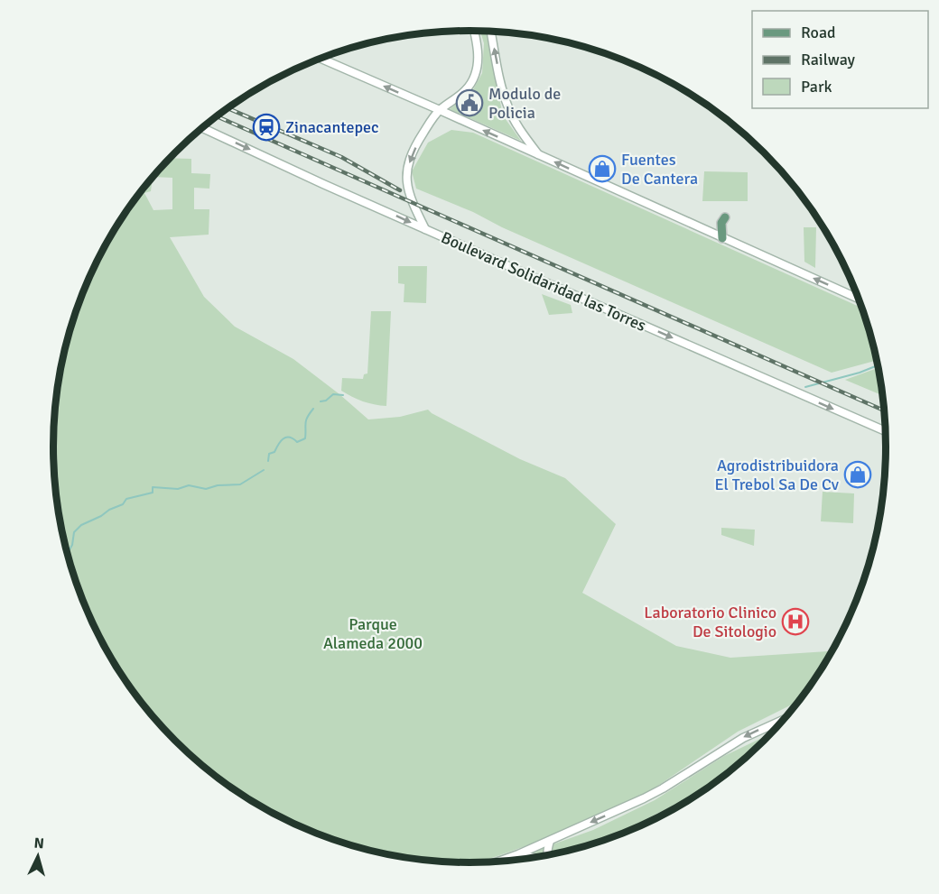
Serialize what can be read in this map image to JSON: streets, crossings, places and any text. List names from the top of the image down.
{
  "streets": {
    "main road": ["Boulevard Solidaridad las Torres"]
  },
  "one_way": ["Boulevard Solidaridad las Torres"],
  "parks": ["Parque Alameda 2000"],
  "places": {
    "public building": ["Modulo de Policia"],
    "station": ["Zinacantepec"],
    "shop": ["Fuentes De Cantera", "Agrodistribuidora El Trebol Sa De Cv"],
    "hospital": ["Laboratorio Clinico De Sitologio"]
  },
  "legend": ["Road", "Railway", "Park"],
  "north": "top"
}
